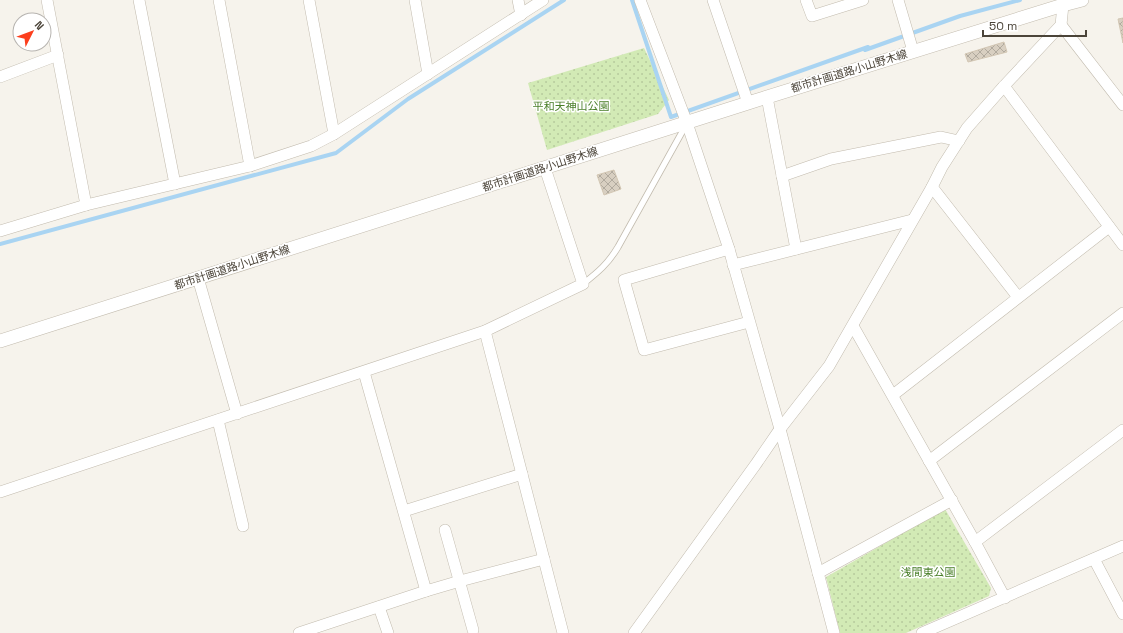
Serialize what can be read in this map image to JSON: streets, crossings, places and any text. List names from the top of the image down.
{
  "streets": {
    "street": ["都市計画道路小山野木線"]
  },
  "parks": ["平和天神山公園", "浅間東公園"],
  "scale_bar": "50 m",
  "north": "top right"
}
